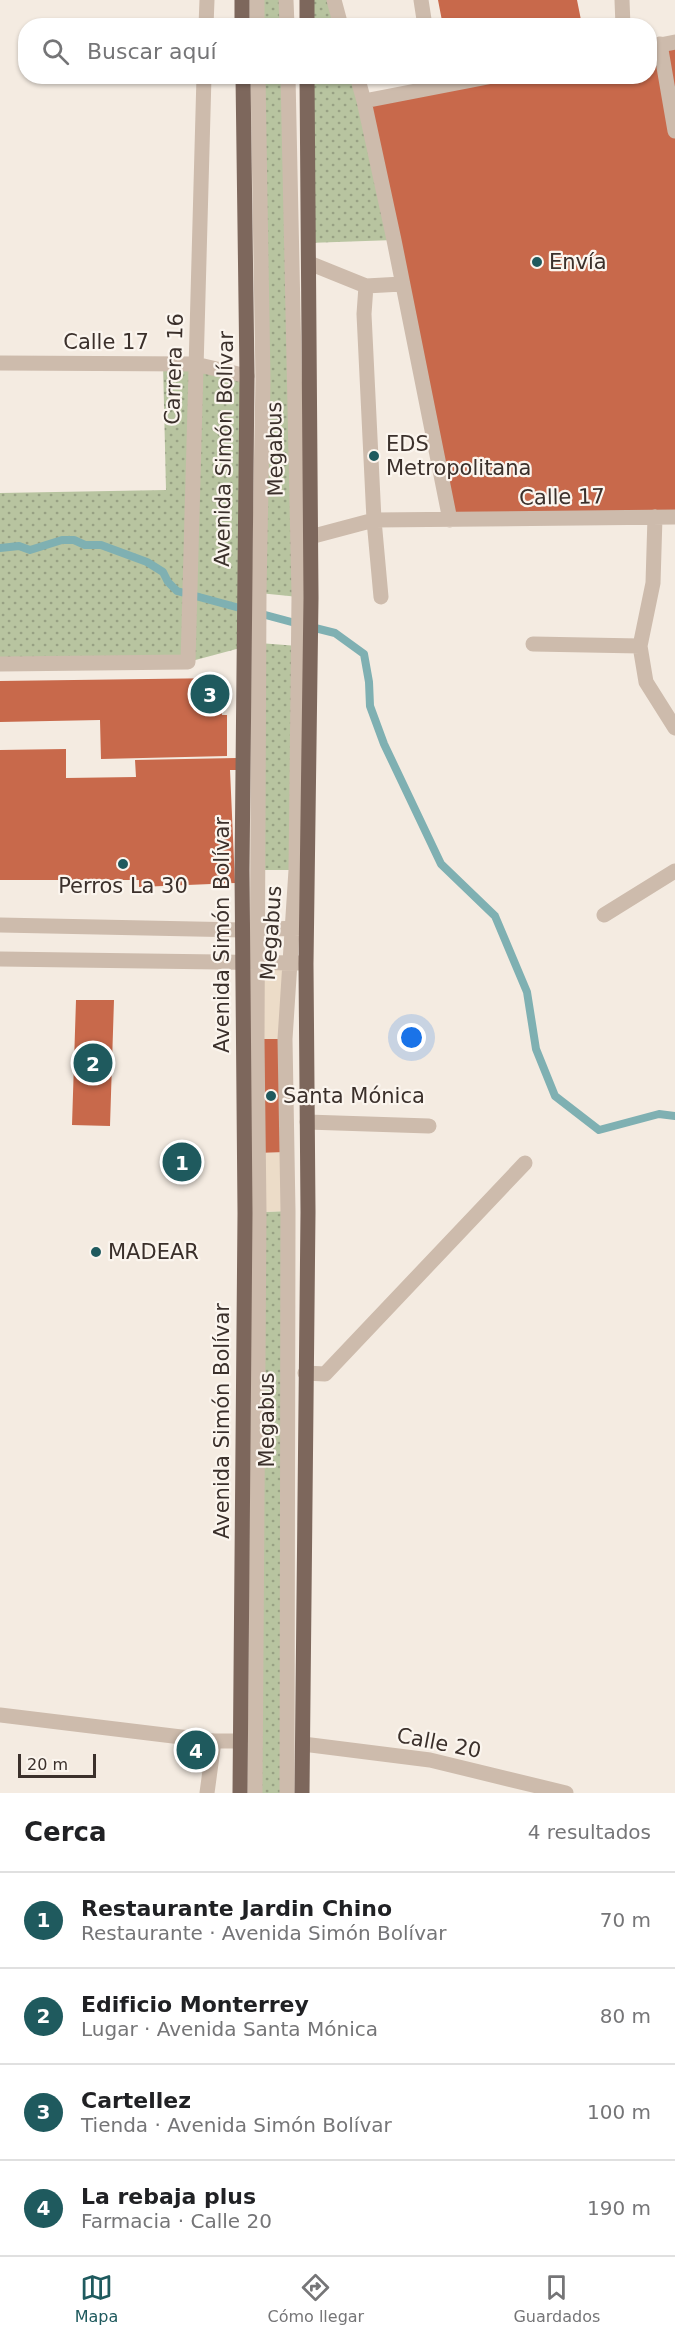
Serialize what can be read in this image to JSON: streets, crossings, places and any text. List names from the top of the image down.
{
  "streets": {
    "main road": ["Avenida Simón Bolívar"],
    "street": [
      "Calle 17",
      "Carrera 16",
      "Megabus",
      "Calle 20"
    ]
  },
  "crossings": [
    ["Calle 17", "Carrera 16"],
    ["Calle 17", "Avenida Simón Bolívar"],
    ["Avenida Simón Bolívar", "Megabus"]
  ],
  "places": [
    "Envía",
    "EDS Metropolitana",
    "Perros La 30",
    "Santa Mónica",
    "MADEAR"
  ],
  "scale_bar": "20 m",
  "page": {
    "search": "Buscar aquí",
    "pins": [
      "3",
      "2",
      "1",
      "4"
    ],
    "scale": "20 m",
    "heading": ["Cerca", "4 resultados"],
    "list": [
      {
        "mark": "1",
        "name": "Restaurante Jardin Chino",
        "note": "Restaurante · Avenida Simón Bolívar",
        "value": "70 m"
      },
      {
        "mark": "2",
        "name": "Edificio Monterrey",
        "note": "Lugar · Avenida Santa Mónica",
        "value": "80 m"
      },
      {
        "mark": "3",
        "name": "Cartellez",
        "note": "Tienda · Avenida Simón Bolívar",
        "value": "100 m"
      },
      {
        "mark": "4",
        "name": "La rebaja plus",
        "note": "Farmacia · Calle 20",
        "value": "190 m"
      }
    ],
    "nav": ["Mapa", "Cómo llegar", "Guardados"]
  }
}
